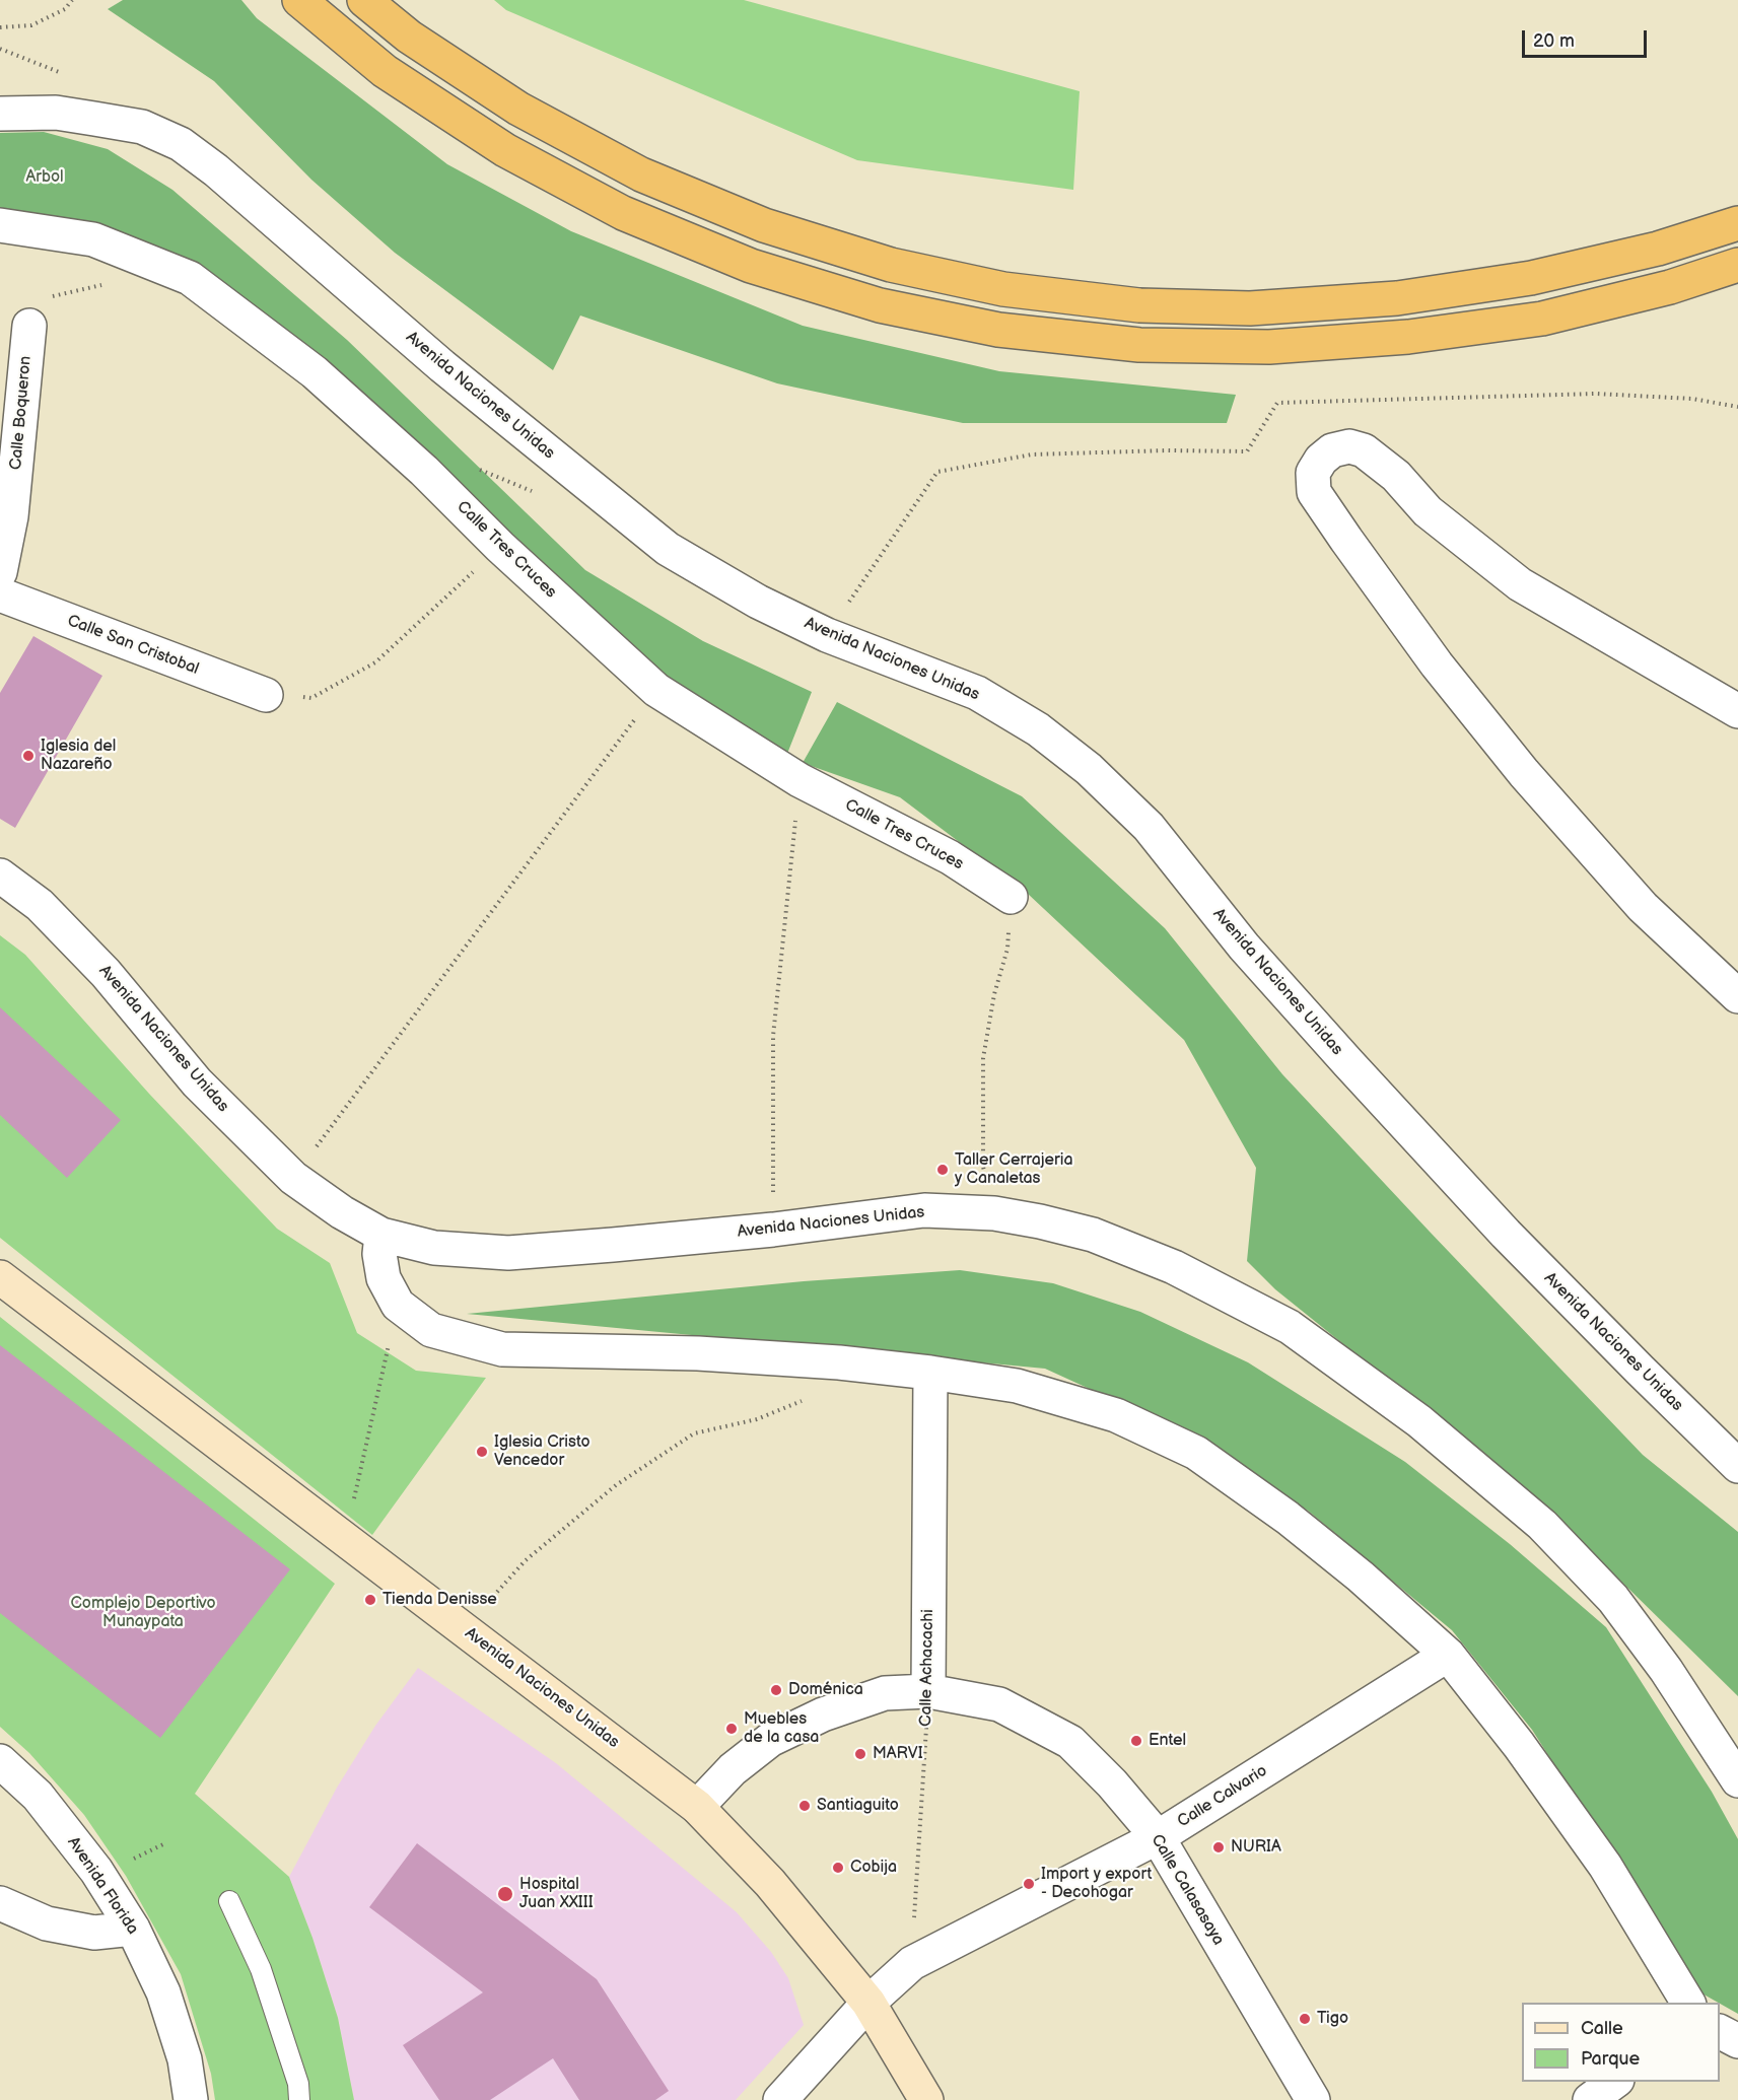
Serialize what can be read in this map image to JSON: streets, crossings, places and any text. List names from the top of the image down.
{
  "streets": {
    "street": [
      "Avenida Naciones Unidas",
      "Calle Boqueron",
      "Calle Tres Cruces",
      "Calle San Cristobal",
      "Calle Achacachi",
      "Calle Calvario",
      "Avenida Florida",
      "Calle Calasasaya"
    ]
  },
  "crossings": [
    ["Avenida Naciones Unidas", "Calle Calvario"],
    ["Avenida Naciones Unidas", "Calle Calasasaya"],
    ["Calle Achacachi", "Calle Calvario"],
    ["Calle Achacachi", "Calle Calasasaya"],
    ["Calle Calvario", "Calle Calasasaya"]
  ],
  "parks": ["Arbol", "Complejo Deportivo Munaypata"],
  "places": [
    "Iglesia del Nazareño",
    "Taller Cerrajeria y Canaletas",
    "Iglesia Cristo Vencedor",
    "Tienda Denisse",
    "Doménica",
    "Muebles de la casa",
    "Entel",
    "MARVI",
    "Santiaguito",
    "NURIA",
    "Cobija",
    "Import y export - Decohogar",
    "Hospital Juan XXIII",
    "Tigo"
  ],
  "legend": ["Calle", "Parque"],
  "scale_bar": "20 m"
}
